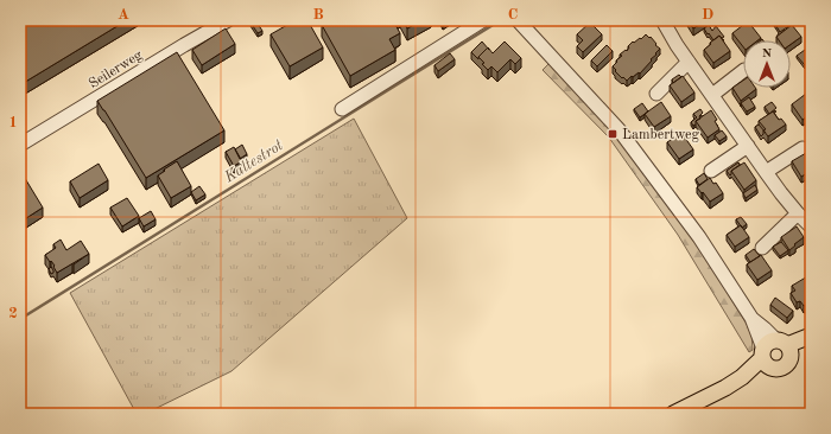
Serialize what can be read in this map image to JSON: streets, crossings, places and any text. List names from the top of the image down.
{
  "streets": {
    "street": ["Seilerweg"]
  },
  "water": ["Kaltestrot"],
  "places": {
    "transit": ["Lambertweg"]
  },
  "north": "top",
  "grid": {
    "columns": [
      "A",
      "B",
      "C",
      "D"
    ],
    "rows": ["1", "2"]
  }
}
